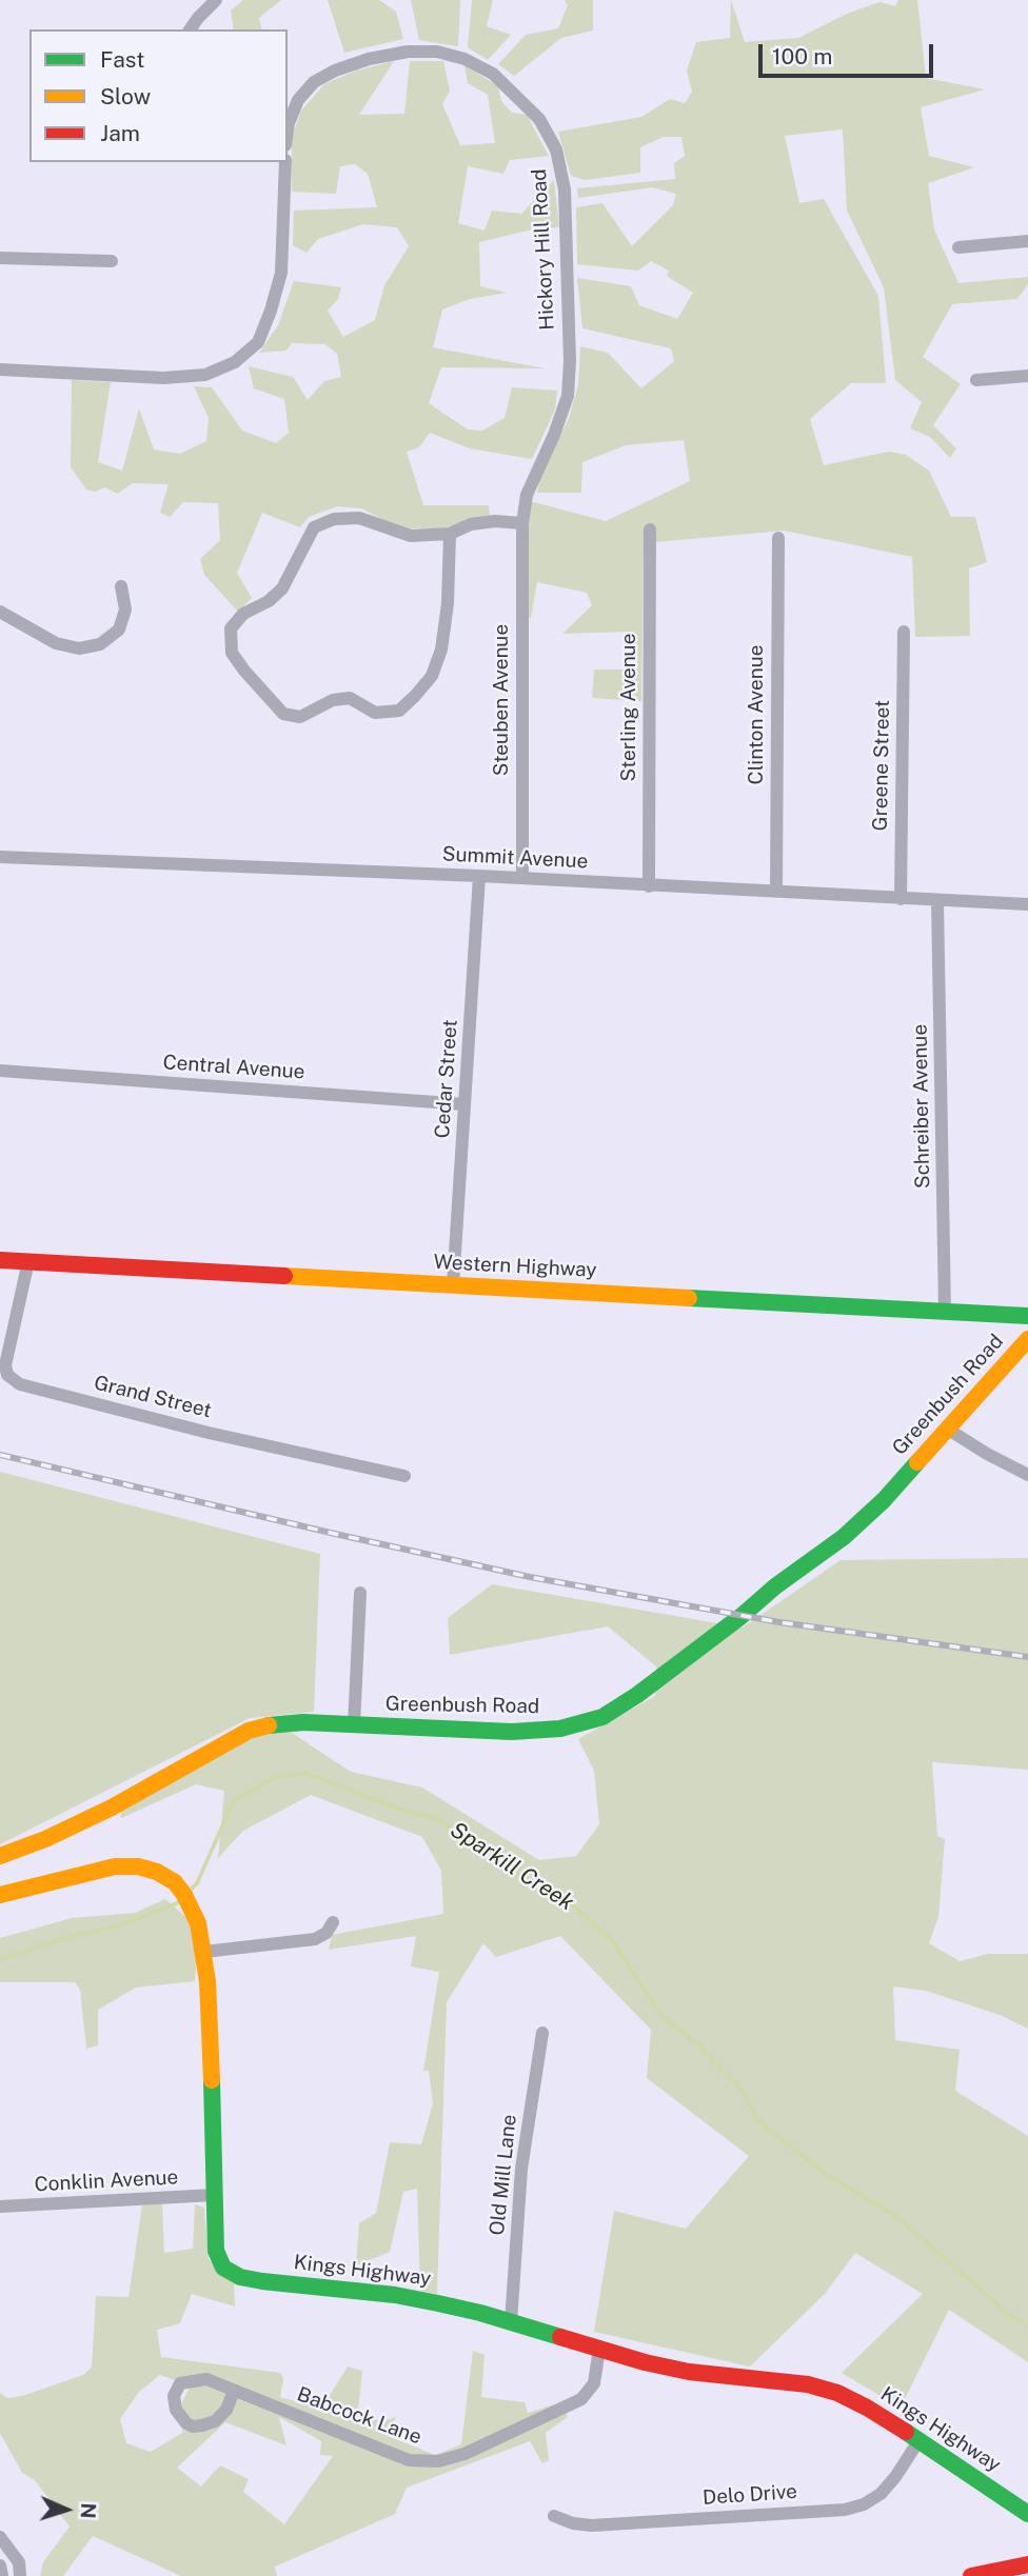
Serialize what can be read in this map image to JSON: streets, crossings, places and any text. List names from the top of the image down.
{
  "streets": {
    "street": [
      "Hickory Hill Road",
      "Steuben Avenue",
      "Sterling Avenue",
      "Clinton Avenue",
      "Greene Street",
      "Summit Avenue",
      "Central Avenue",
      "Cedar Street",
      "Schreiber Avenue",
      "Western Highway",
      "Greenbush Road",
      "Grand Street",
      "Old Mill Lane",
      "Conklin Avenue",
      "Kings Highway",
      "Babcock Lane",
      "Delo Drive"
    ]
  },
  "crossings": [
    ["Hickory Hill Road", "Steuben Avenue"],
    ["Steuben Avenue", "Summit Avenue"],
    ["Sterling Avenue", "Summit Avenue"],
    ["Clinton Avenue", "Summit Avenue"],
    ["Greene Street", "Summit Avenue"],
    ["Summit Avenue", "Cedar Street"],
    ["Summit Avenue", "Schreiber Avenue"],
    ["Central Avenue", "Cedar Street"],
    ["Cedar Street", "Western Highway"],
    ["Schreiber Avenue", "Western Highway"],
    ["Western Highway", "Grand Street"],
    ["Old Mill Lane", "Kings Highway"],
    ["Conklin Avenue", "Kings Highway"],
    ["Kings Highway", "Babcock Lane"],
    ["Kings Highway", "Delo Drive"]
  ],
  "water": ["Sparkill Creek"],
  "legend": ["Fast", "Slow", "Jam"],
  "scale_bar": "100 m",
  "north": "right"
}
